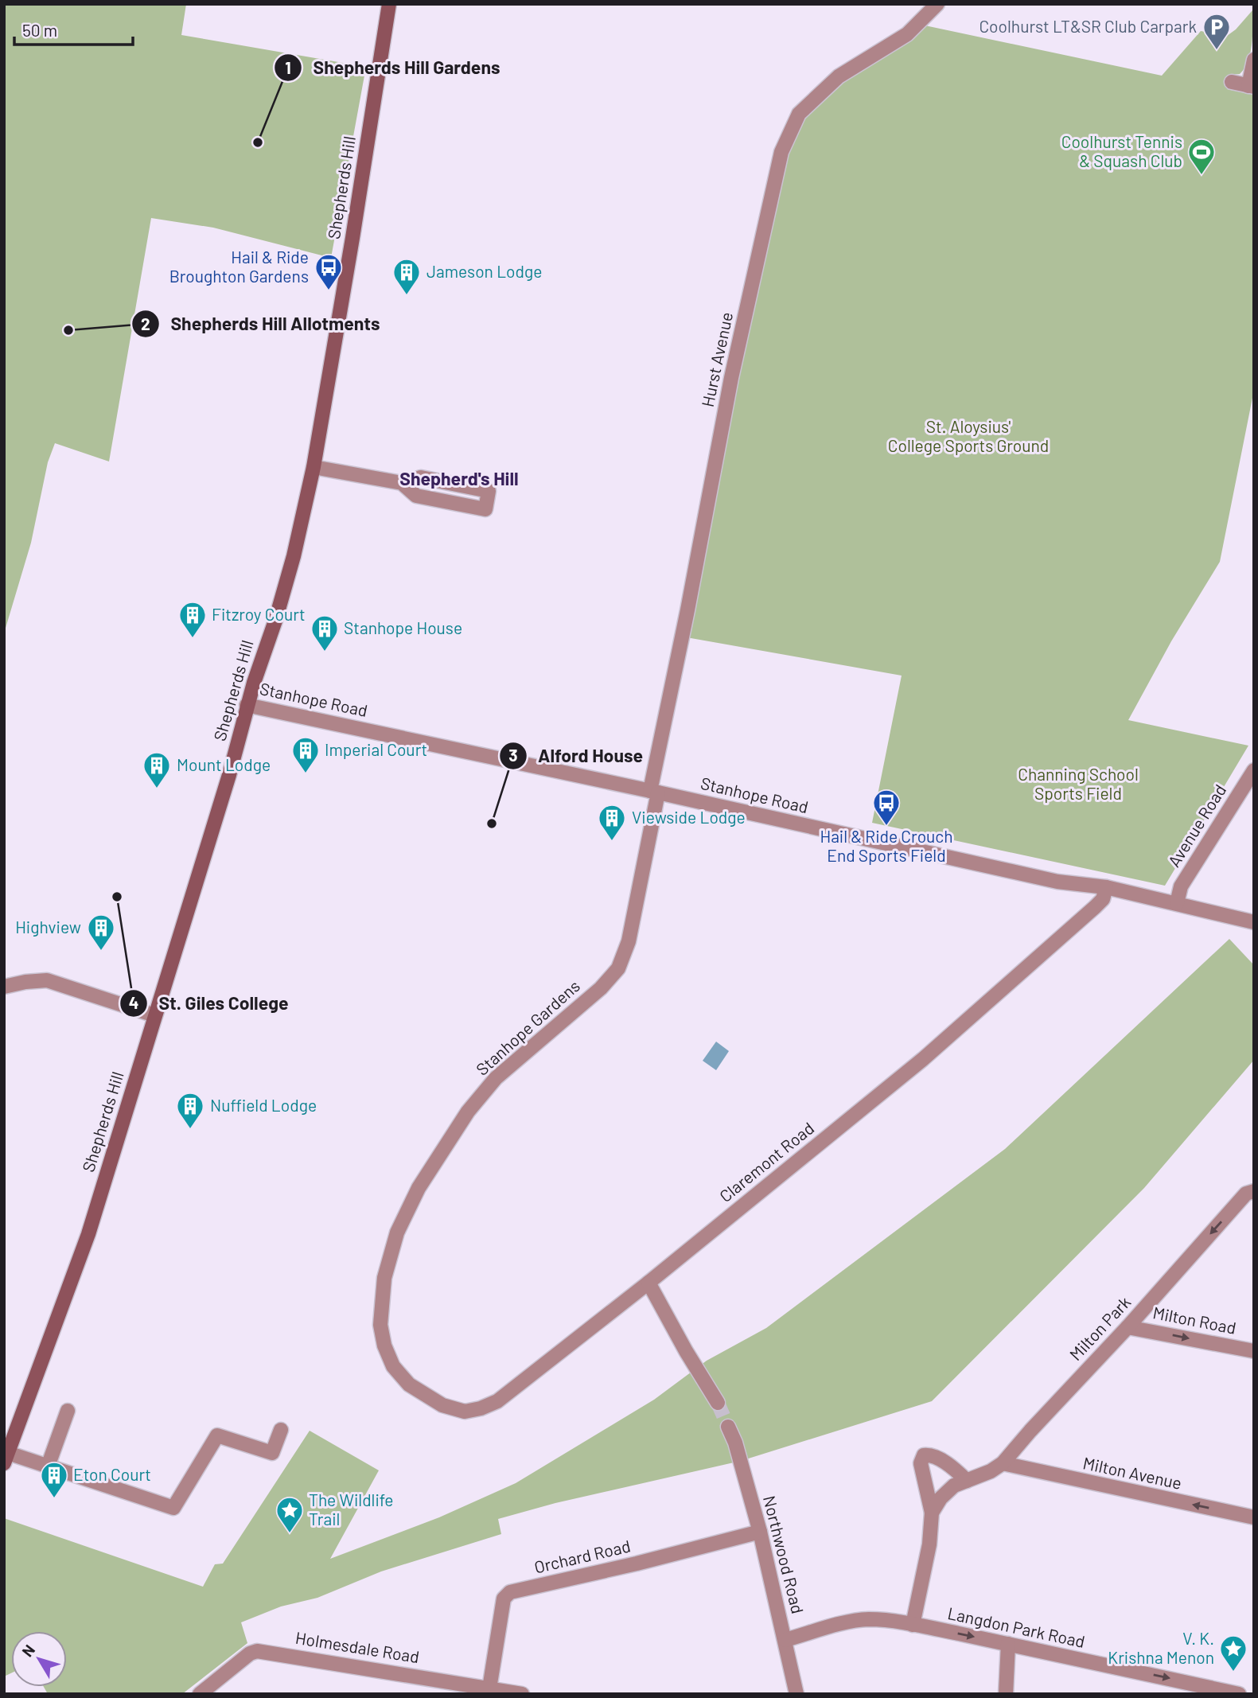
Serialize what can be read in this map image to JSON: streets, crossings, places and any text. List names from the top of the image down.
{
  "streets": {
    "street": [
      "Shepherds Hill",
      "Hurst Avenue",
      "Stanhope Road",
      "Avenue Road",
      "Stanhope Gardens",
      "Claremont Road",
      "Milton Road",
      "Milton Park",
      "Milton Avenue",
      "Northwood Road",
      "Orchard Road",
      "Langdon Park Road",
      "Holmesdale Road"
    ]
  },
  "crossings": [
    ["Shepherds Hill", "Stanhope Road"],
    ["Hurst Avenue", "Stanhope Road"],
    ["Hurst Avenue", "Stanhope Gardens"],
    ["Stanhope Road", "Avenue Road"],
    ["Stanhope Road", "Stanhope Gardens"],
    ["Stanhope Road", "Claremont Road"],
    ["Stanhope Gardens", "Claremont Road"],
    ["Milton Road", "Milton Park"],
    ["Milton Park", "Milton Avenue"],
    ["Northwood Road", "Orchard Road"],
    ["Northwood Road", "Langdon Park Road"],
    ["Orchard Road", "Holmesdale Road"]
  ],
  "one_way": [
    "Milton Road",
    "Milton Park",
    "Milton Avenue",
    "Langdon Park Road"
  ],
  "districts": ["Shepherd's Hill"],
  "parks": ["St. Aloysius' College Sports Ground", "Channing School Sports Field"],
  "places": {
    "parking": ["Coolhurst LT&SR Club Carpark"],
    "other": [
      "Shepherds Hill Gardens",
      "Shepherds Hill Allotments",
      "Alford House",
      "St. Giles College"
    ],
    "sports": ["Coolhurst Tennis & Squash Club"],
    "bus stop": ["Hail & Ride Broughton Gardens", "Hail & Ride Crouch End Sports Field"],
    "building": [
      "Jameson Lodge",
      "Fitzroy Court",
      "Stanhope House",
      "Imperial Court",
      "Mount Lodge",
      "Viewside Lodge",
      "Highview",
      "Nuffield Lodge",
      "Eton Court"
    ],
    "place": ["The Wildlife Trail", "V. K. Krishna Menon"]
  },
  "scale_bar": "50 m",
  "north": "top left"
}
